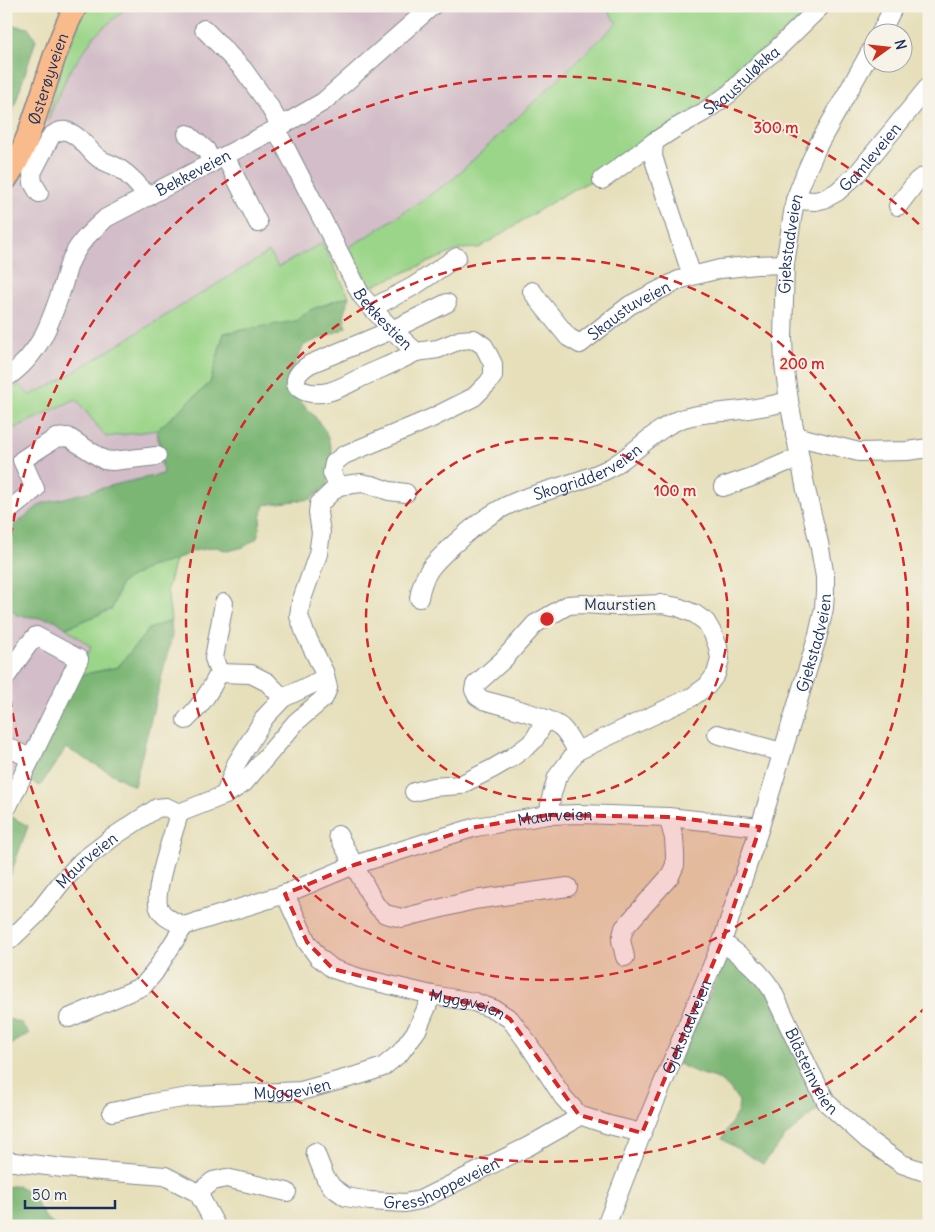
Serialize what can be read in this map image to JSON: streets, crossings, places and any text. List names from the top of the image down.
{
  "streets": {
    "main road": ["Østerøyveien"],
    "street": [
      "Skaustuløkka",
      "Gamleveien",
      "Bekkeveien",
      "Gjekstadveien",
      "Skaustuveien",
      "Bekkestien",
      "Skogridderveien",
      "Maurstien",
      "Maurveien",
      "Myggveien",
      "Blåsteinveien",
      "Myggevien",
      "Gresshoppeveien"
    ]
  },
  "crossings": [
    ["Skaustuløkka", "Skaustuveien"],
    ["Gamleveien", "Gjekstadveien"],
    ["Bekkeveien", "Bekkestien"],
    ["Gjekstadveien", "Skaustuveien"],
    ["Gjekstadveien", "Skogridderveien"],
    ["Gjekstadveien", "Maurveien"],
    ["Gjekstadveien", "Blåsteinveien"],
    ["Maurstien", "Maurveien"],
    ["Maurveien", "Myggveien"],
    ["Myggveien", "Myggevien"],
    ["Myggveien", "Gresshoppeveien"]
  ],
  "scale_bar": "50 m",
  "north": "right",
  "rings": ["300 m", "200 m", "100 m"]
}
